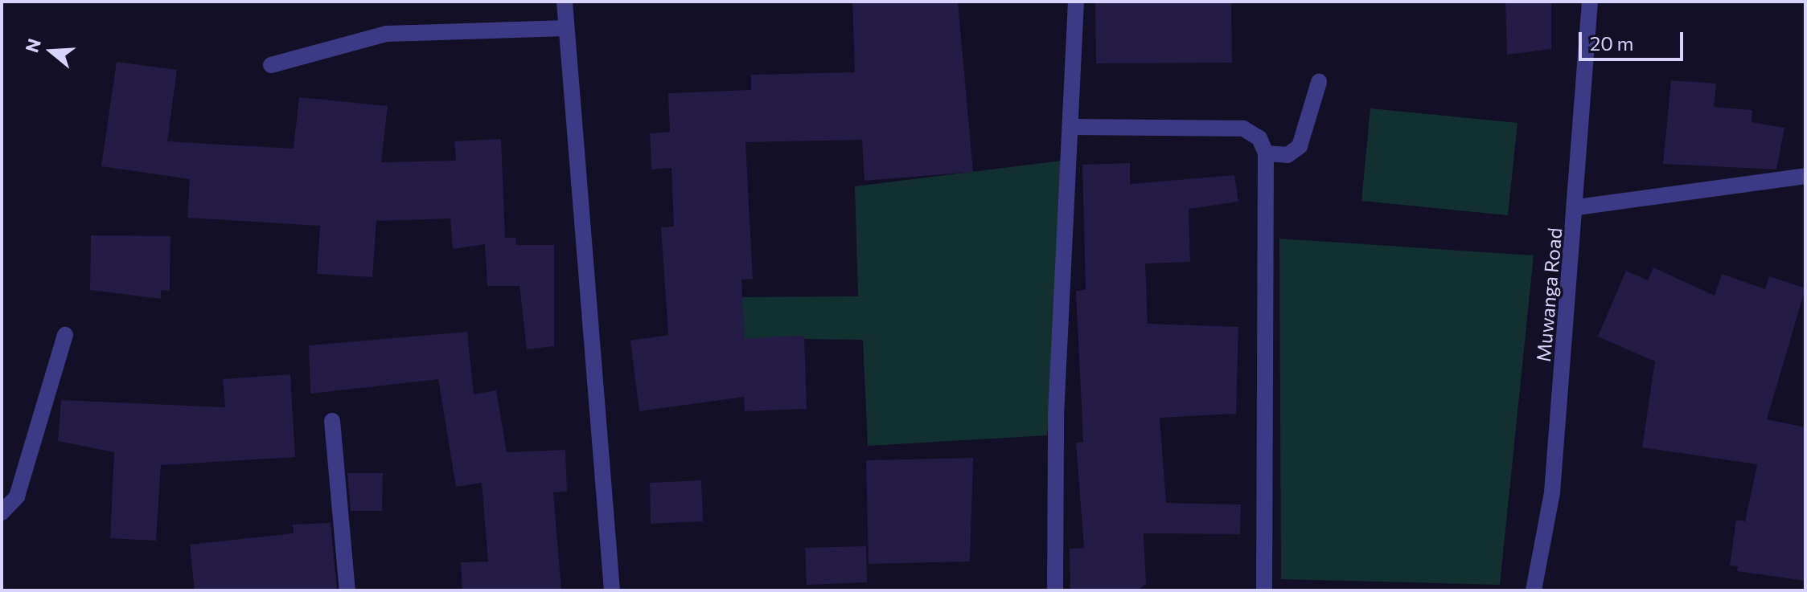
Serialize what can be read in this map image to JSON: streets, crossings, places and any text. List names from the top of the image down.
{
  "streets": {
    "street": ["Muwanga Road"]
  },
  "scale_bar": "20 m",
  "north": "left"
}
